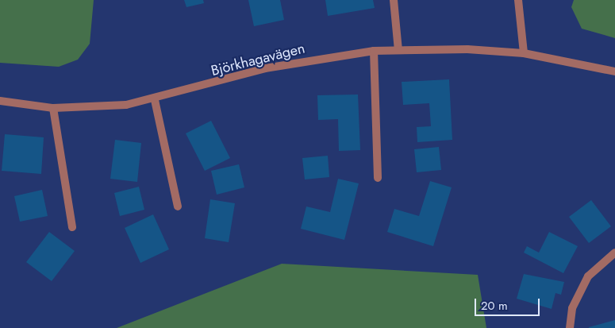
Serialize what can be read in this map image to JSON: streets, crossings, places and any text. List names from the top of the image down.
{
  "streets": {
    "street": ["Björkhagavägen"]
  },
  "scale_bar": "20 m"
}
